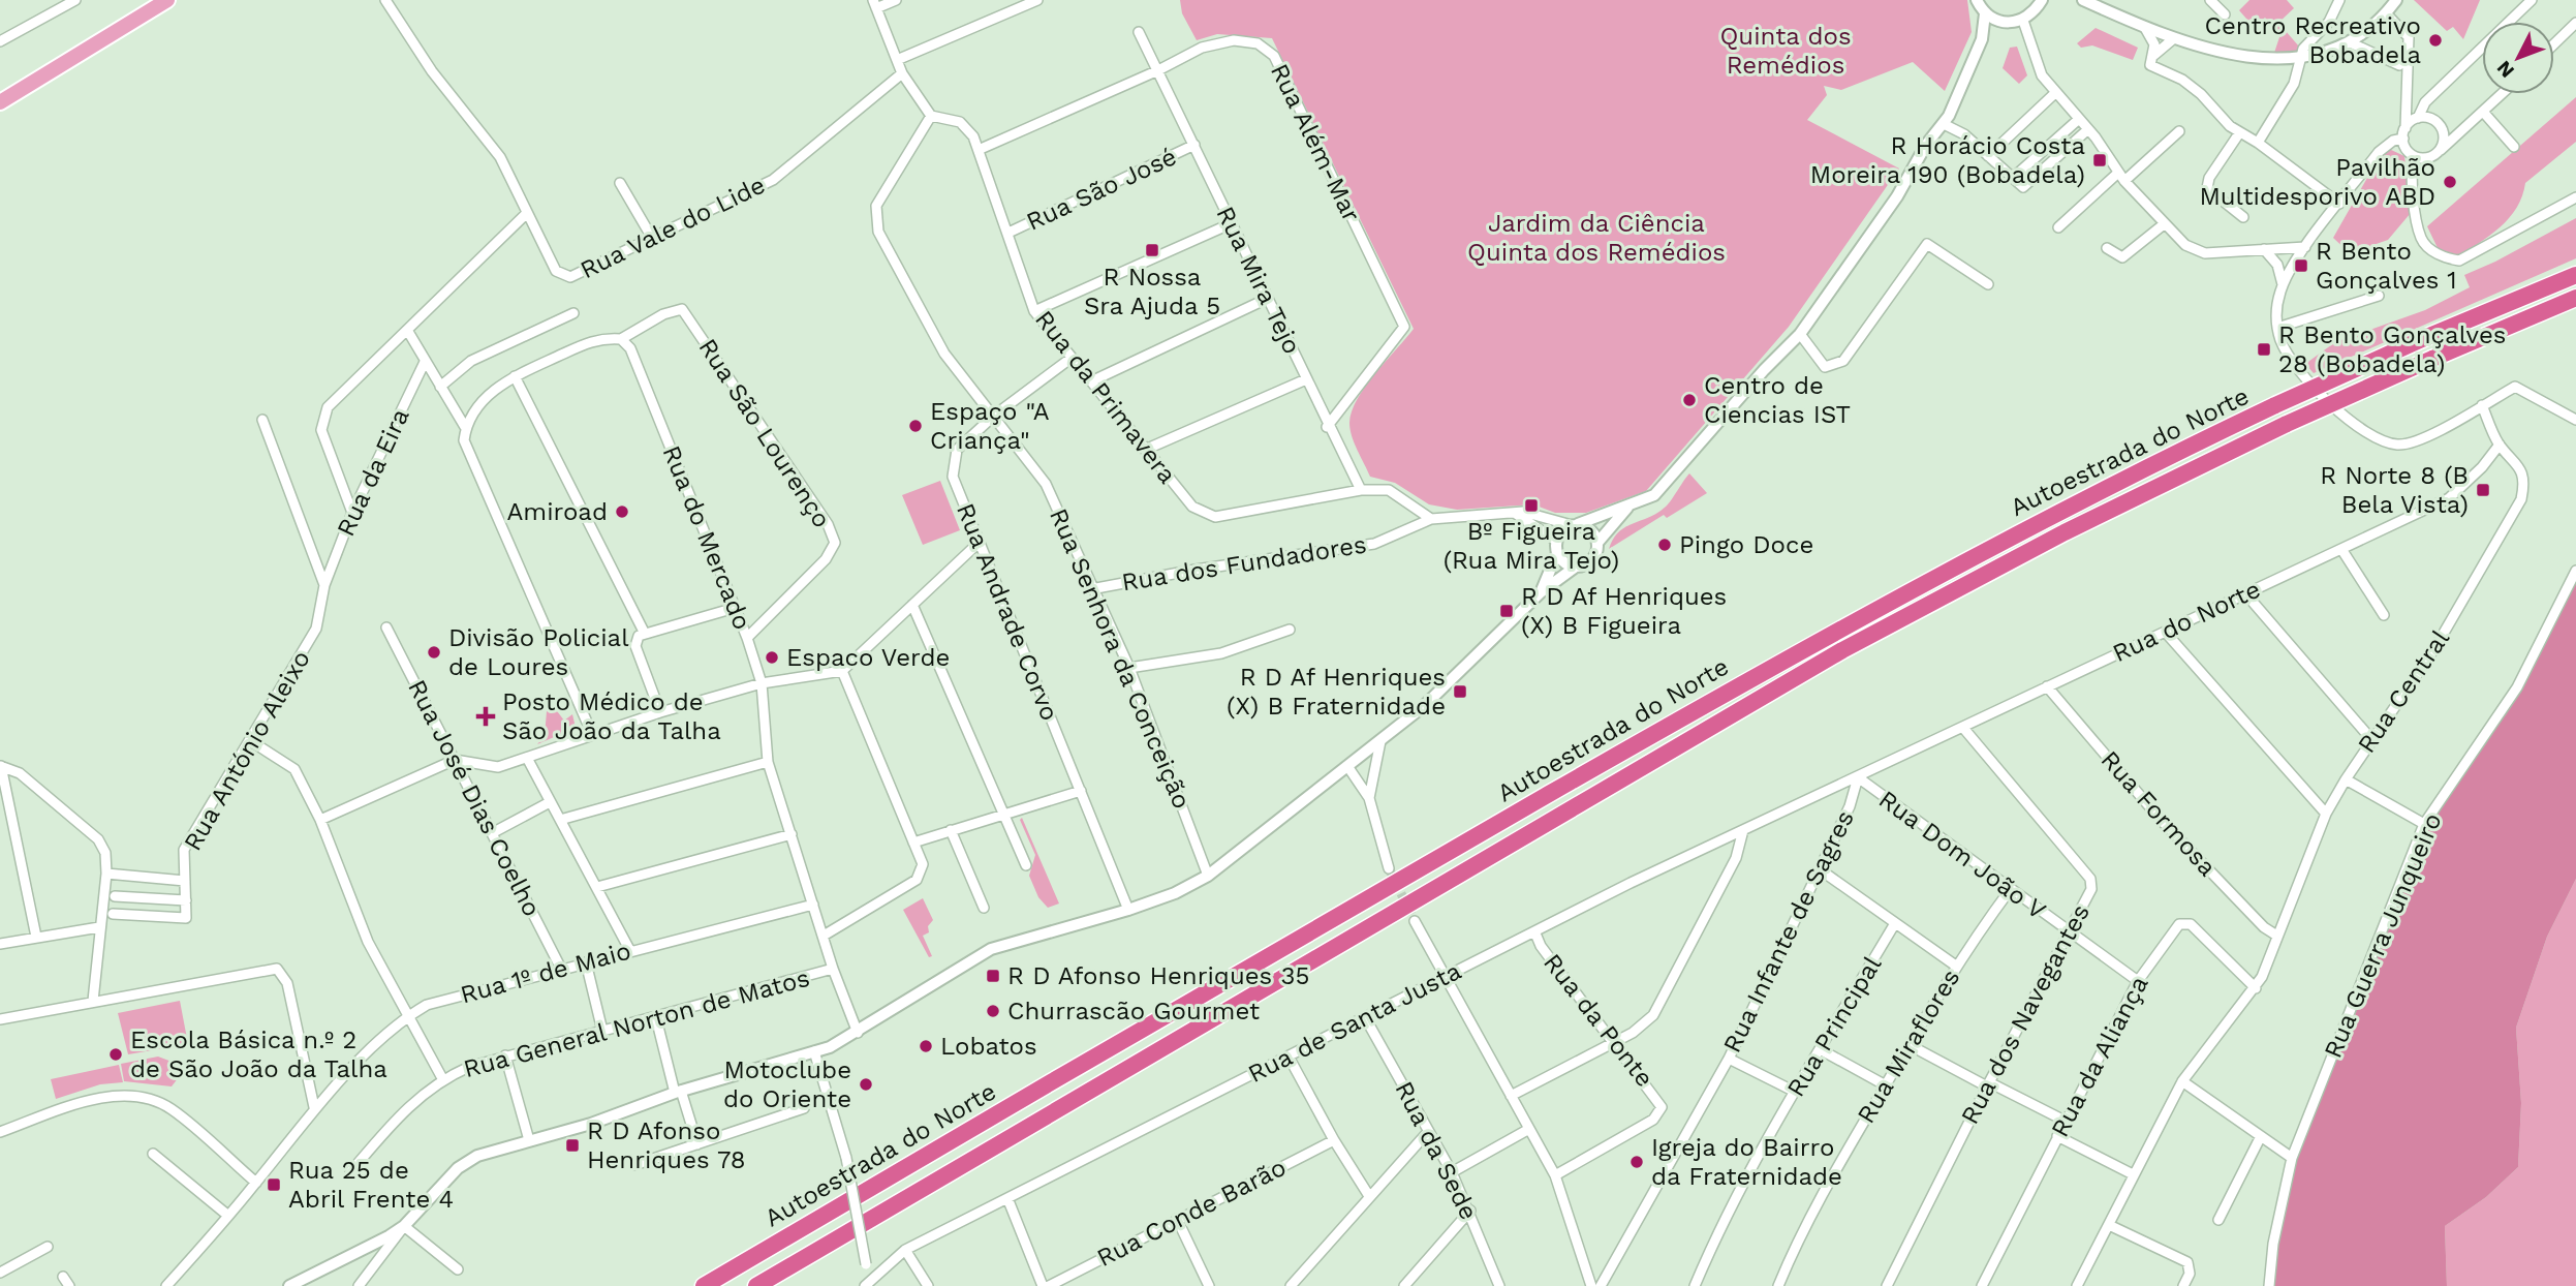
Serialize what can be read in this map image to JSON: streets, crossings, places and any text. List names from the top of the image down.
{
  "streets": {
    "highway": ["Autoestrada do Norte"],
    "street": [
      "Rua Além-Mar",
      "Rua São José",
      "Rua Vale do Lide",
      "Rua Mira Tejo",
      "Rua da Primavera",
      "Rua São Lourenço",
      "Rua da Eira",
      "Rua do Mercado",
      "Rua dos Fundadores",
      "Rua Andrade Corvo",
      "Rua do Norte",
      "Rua Senhora da Conceição",
      "Rua Central",
      "Rua António Aleixo",
      "Rua José Dias Coelho",
      "Rua Formosa",
      "Rua Dom João V",
      "Rua Infante de Sagres",
      "Rua Guerra Junqueiro",
      "Rua 1º de Maio",
      "Rua dos Navegantes",
      "Rua da Ponte",
      "Rua de Santa Justa",
      "Rua General Norton de Matos",
      "Rua Principal",
      "Rua Miraflores",
      "Rua da Aliança",
      "Rua da Sede",
      "Rua Conde Barão"
    ]
  },
  "crossings": [
    ["Rua Além-Mar", "Rua Mira Tejo"],
    ["Rua Além-Mar", "Rua da Primavera"],
    ["Rua São José", "Rua Mira Tejo"],
    ["Rua São José", "Rua da Primavera"],
    ["Rua Mira Tejo", "Rua da Primavera"],
    ["Rua da Primavera", "Rua dos Fundadores"],
    ["Rua da Primavera", "Rua Andrade Corvo"],
    ["Rua da Primavera", "Rua Senhora da Conceição"],
    ["Rua São Lourenço", "Rua do Mercado"],
    ["Rua da Eira", "Rua António Aleixo"],
    ["Rua do Mercado", "Rua 1º de Maio"],
    ["Rua do Mercado", "Rua General Norton de Matos"],
    ["Rua dos Fundadores", "Rua Senhora da Conceição"],
    ["Rua Andrade Corvo", "Rua Senhora da Conceição"],
    ["Rua do Norte", "Rua Central"],
    ["Rua do Norte", "Rua Formosa"],
    ["Rua do Norte", "Rua Dom João V"],
    ["Rua do Norte", "Rua Infante de Sagres"],
    ["Rua do Norte", "Rua dos Navegantes"],
    ["Rua do Norte", "Rua de Santa Justa"],
    ["Rua Central", "Rua Formosa"],
    ["Rua Central", "Rua da Aliança"],
    ["Rua José Dias Coelho", "Rua 1º de Maio"],
    ["Rua Dom João V", "Rua Infante de Sagres"],
    ["Rua Dom João V", "Rua dos Navegantes"],
    ["Rua Dom João V", "Rua de Santa Justa"],
    ["Rua Dom João V", "Rua Miraflores"],
    ["Rua Dom João V", "Rua da Aliança"],
    ["Rua Infante de Sagres", "Rua de Santa Justa"],
    ["Rua da Ponte", "Rua de Santa Justa"],
    ["Rua de Santa Justa", "Rua da Sede"]
  ],
  "parks": ["Quinta dos Remédios", "Jardim da Ciência Quinta dos Remédios"],
  "places": {
    "other": [
      "Centro Recreativo Bobadela",
      "Pavilhão Multidesporivo ABD",
      "Centro de Ciencias IST",
      "Espaço \"A Criança\"",
      "Amiroad",
      "Pingo Doce",
      "Divisão Policial de Loures",
      "Espaco Verde",
      "Churrascão Gourmet",
      "Lobatos",
      "Escola Básica n.º 2 de São João da Talha",
      "Motoclube do Oriente",
      "Igreja do Bairro da Fraternidade"
    ],
    "transit": [
      "R Horácio Costa Moreira 190 (Bobadela)",
      "R Nossa Sra Ajuda 5",
      "R Bento Gonçalves 1",
      "R Bento Gonçalves 28 (Bobadela)",
      "R Norte 8 (B Bela Vista)",
      "Bº Figueira (Rua Mira Tejo)",
      "R D Af Henriques (X) B Figueira",
      "R D Af Henriques (X) B Fraternidade",
      "R D Afonso Henriques 35",
      "R D Afonso Henriques 78",
      "Rua 25 de Abril Frente 4"
    ],
    "health": ["Posto Médico de São João da Talha"]
  },
  "north": "bottom left"
}
